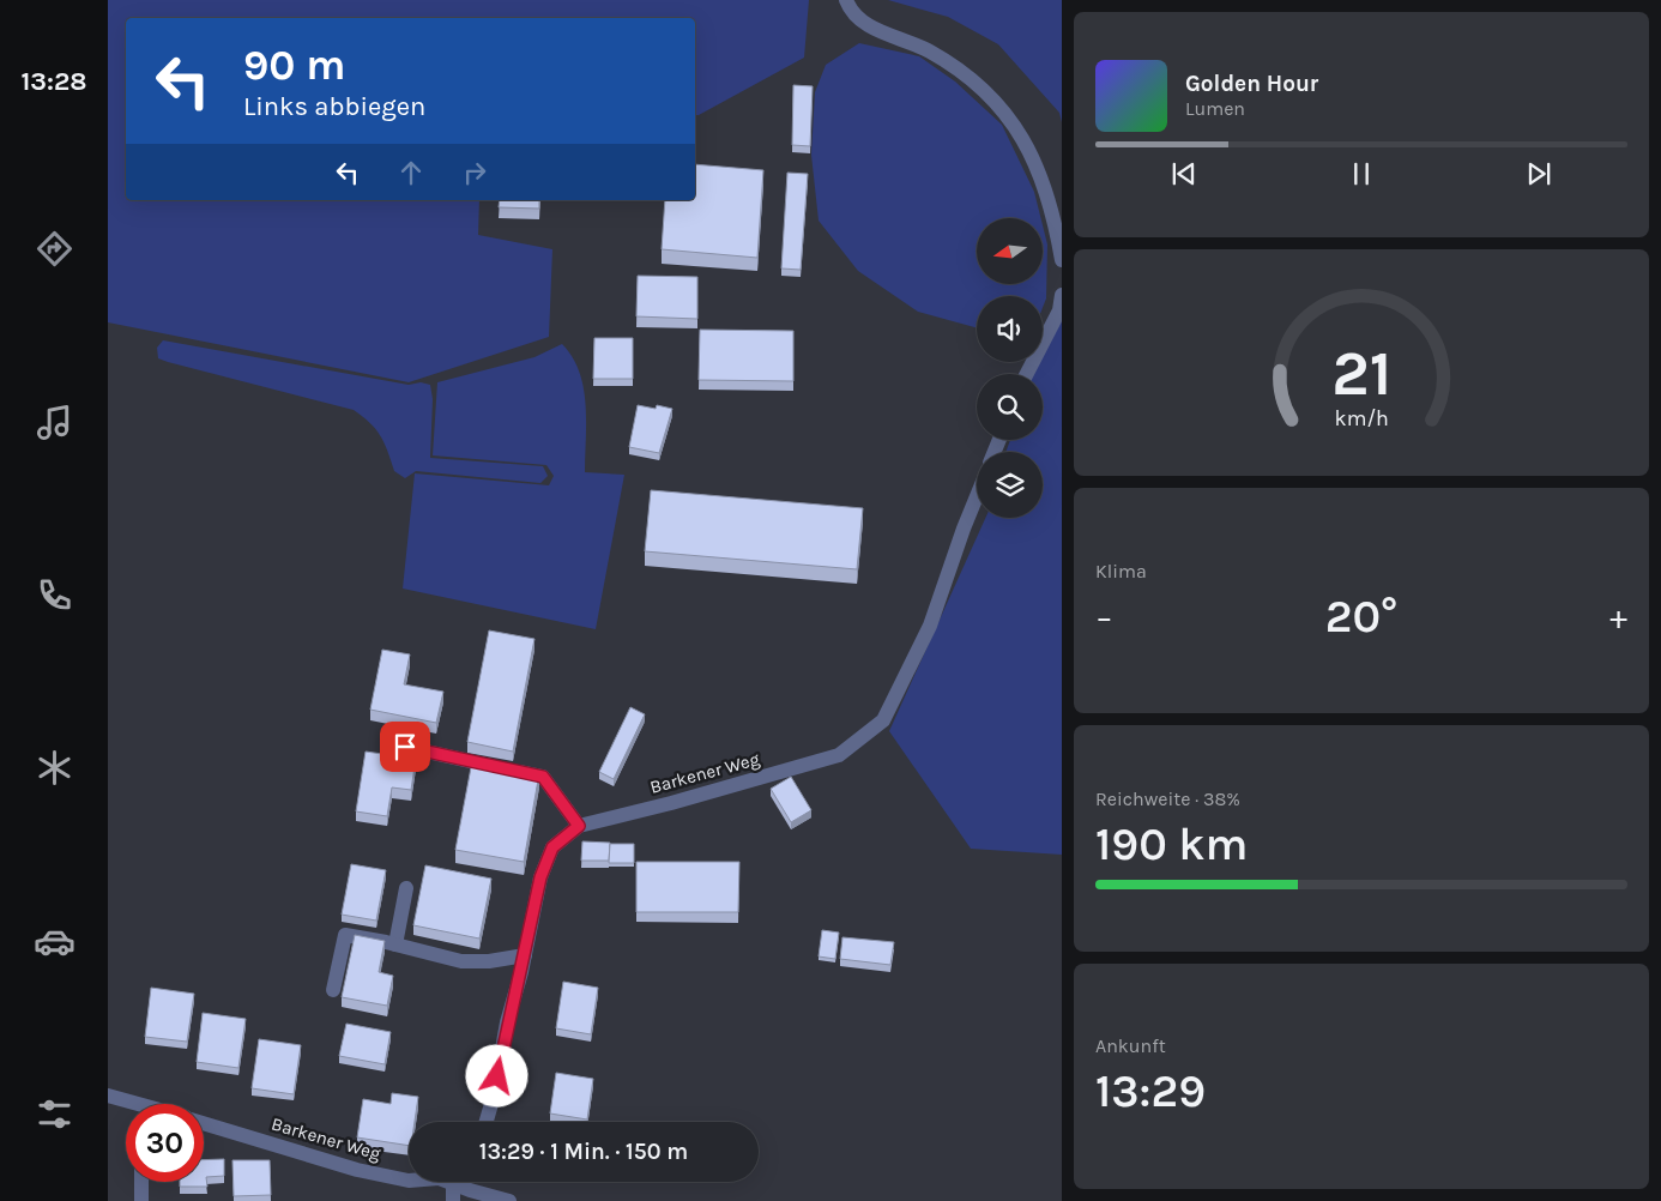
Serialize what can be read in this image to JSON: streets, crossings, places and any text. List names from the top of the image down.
{
  "streets": {
    "street": ["Barkener Weg"]
  },
  "north": "left",
  "page": {
    "tabs": "13:28",
    "turn": ["90 m", "Links abbiegen"],
    "song": ["Golden Hour", "Lumen"],
    "tile": [
      "Klima",
      ["Reichweite · 38%", "190 km"],
      ["Ankunft", "13:29"]
    ],
    "heat": ["−", "20°", "+"],
    "limit": "30",
    "trip": "13:29 · 1 Min. · 150 m",
    "gauge": ["21", "km/h"]
  }
}
